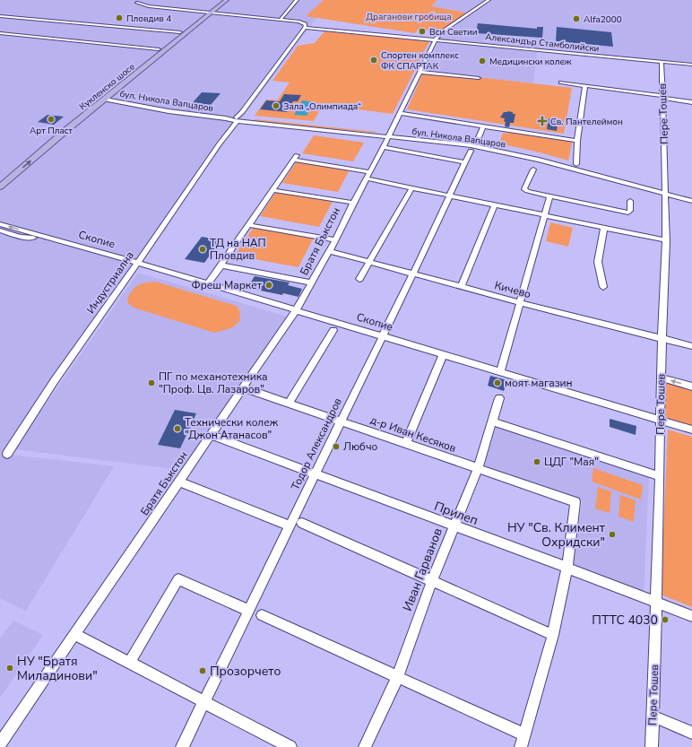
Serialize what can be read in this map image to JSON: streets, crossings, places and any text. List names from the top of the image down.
{
  "streets": {
    "main road": ["Кукленско шосе"],
    "street": [
      "Александър Стамболийски",
      "бул. Никола Вапцаров",
      "Пере Тошев",
      "Скопие",
      "Братя Бъкстон",
      "Индустриална",
      "Кичево",
      "д-р Иван Кесяков",
      "Тодор Александров",
      "Прилеп",
      "Иван Гарванов"
    ]
  },
  "crossings": [
    ["Александър Стамболийски", "Пере Тошев"],
    ["Александър Стамболийски", "Братя Бъкстон"],
    ["Александър Стамболийски", "Индустриална"],
    ["Кукленско шосе", "бул. Никола Вапцаров"],
    ["бул. Никола Вапцаров", "Пере Тошев"],
    ["бул. Никола Вапцаров", "Братя Бъкстон"],
    ["бул. Никола Вапцаров", "Индустриална"],
    ["Пере Тошев", "Скопие"],
    ["Пере Тошев", "Кичево"],
    ["Пере Тошев", "Прилеп"],
    ["Скопие", "Братя Бъкстон"],
    ["Скопие", "Индустриална"],
    ["Скопие", "Тодор Александров"],
    ["Братя Бъкстон", "Кичево"],
    ["Братя Бъкстон", "д-р Иван Кесяков"],
    ["Братя Бъкстон", "Прилеп"],
    ["Кичево", "Тодор Александров"],
    ["д-р Иван Кесяков", "Тодор Александров"],
    ["д-р Иван Кесяков", "Прилеп"],
    ["д-р Иван Кесяков", "Иван Гарванов"],
    ["Тодор Александров", "Прилеп"],
    ["Прилеп", "Иван Гарванов"]
  ],
  "parks": ["Драганови гробища"],
  "places": {
    "other": [
      "Пловдив 4",
      "Alfa2000",
      "Вси Светии",
      "Спортен комплекс ФК СПАРТАК",
      "Медицински колеж",
      "Зала „Олимпиада“",
      "Арт Пласт",
      "ТД на НАП Пловдив",
      "Фреш Маркет",
      "ПГ по механотехника \"Проф. Цв. Лазаров\"",
      "моят магазин",
      "Технически колеж \"Джон Атанасов\"",
      "Любчо",
      "ЦДГ \"Мая\"",
      "НУ \"Св. Климент Охридски\"",
      "ПТТС 4030",
      "НУ \"Братя Миладинови\"",
      "Прозорчето"
    ],
    "health": ["Св. Пантелеймон"]
  }
}
